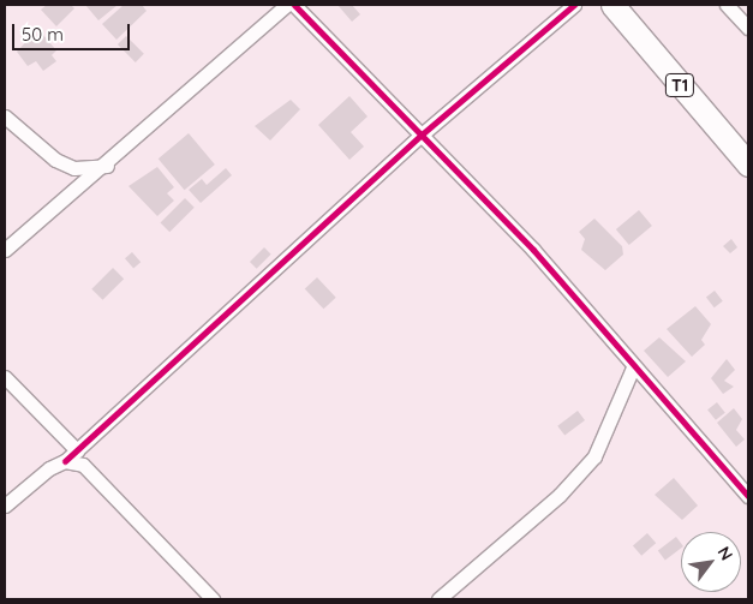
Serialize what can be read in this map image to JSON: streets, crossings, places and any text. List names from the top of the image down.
{
  "streets": {
    "highway": ["T1"]
  },
  "scale_bar": "50 m",
  "north": "top right"
}
